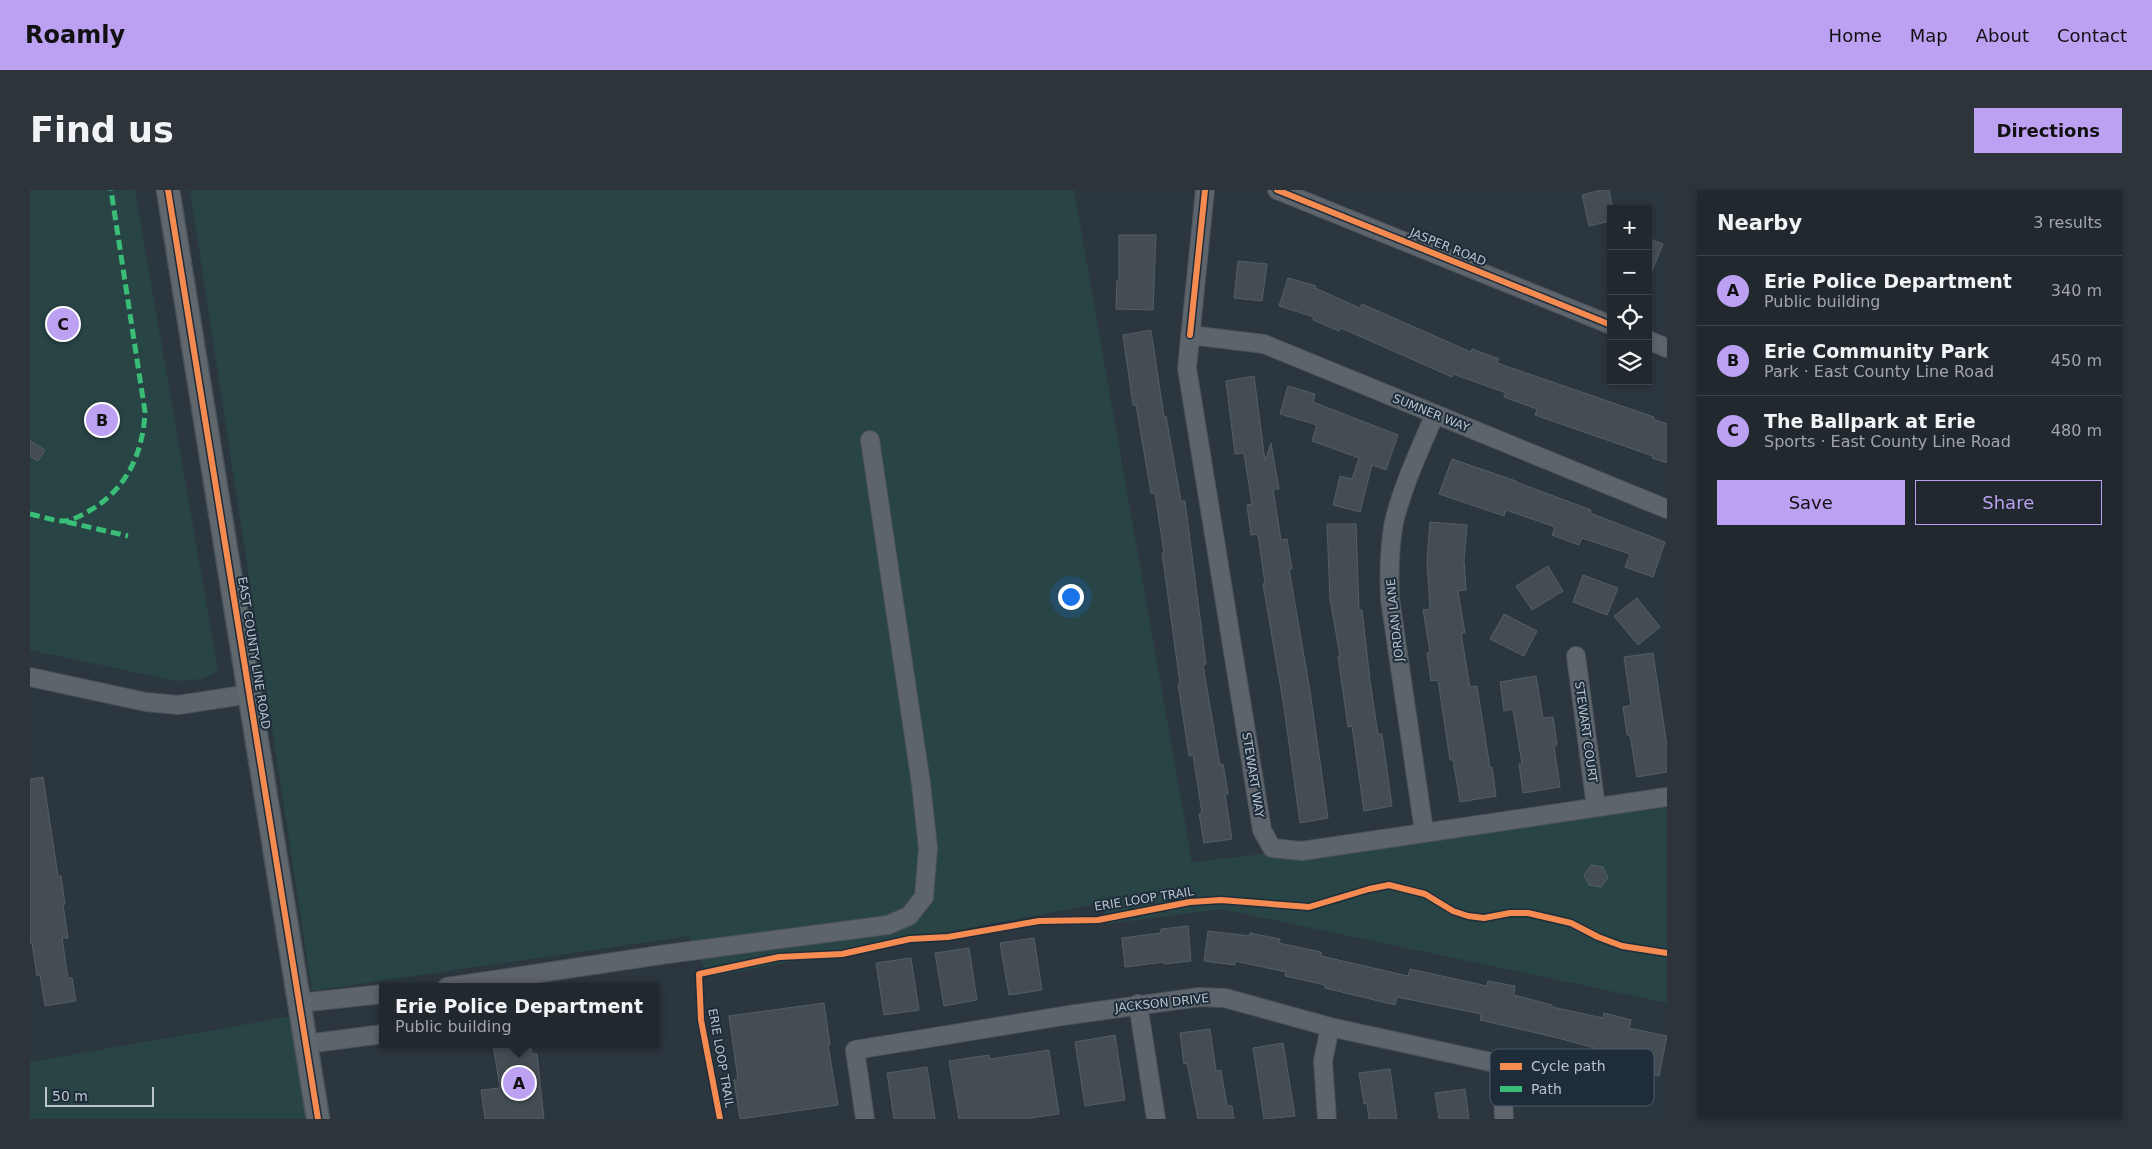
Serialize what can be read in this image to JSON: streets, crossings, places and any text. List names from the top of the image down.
{
  "streets": {
    "main road": ["EAST COUNTY LINE ROAD"],
    "street": [
      "JASPER ROAD",
      "SUMNER WAY",
      "JORDAN LANE",
      "STEWART COURT",
      "STEWART WAY",
      "JACKSON DRIVE"
    ],
    "cycle path": ["ERIE LOOP TRAIL"]
  },
  "crossings": [
    ["SUMNER WAY", "JORDAN LANE"],
    ["SUMNER WAY", "STEWART WAY"],
    ["JORDAN LANE", "STEWART WAY"],
    ["STEWART COURT", "STEWART WAY"]
  ],
  "legend": ["Cycle path", "Path"],
  "scale_bar": "50 m",
  "page": {
    "header": "Roamly",
    "nav": [
      "Home",
      "Map",
      "About",
      "Contact"
    ],
    "buttons": [
      "Directions",
      ["Save", "Share"]
    ],
    "title": "Find us",
    "heading": ["Nearby", "3 results"],
    "map_buttons": ["+", "−"],
    "list": [
      {
        "mark": "A",
        "name": "Erie Police Department",
        "note": "Public building",
        "value": "340 m"
      },
      {
        "mark": "B",
        "name": "Erie Community Park",
        "note": "Park · East County Line Road",
        "value": "450 m"
      },
      {
        "mark": "C",
        "name": "The Ballpark at Erie",
        "note": "Sports · East County Line Road",
        "value": "480 m"
      }
    ],
    "pins": ["C", "B", "A"],
    "popup": ["Erie Police Department", "Public building"],
    "scale": "50 m"
  }
}
